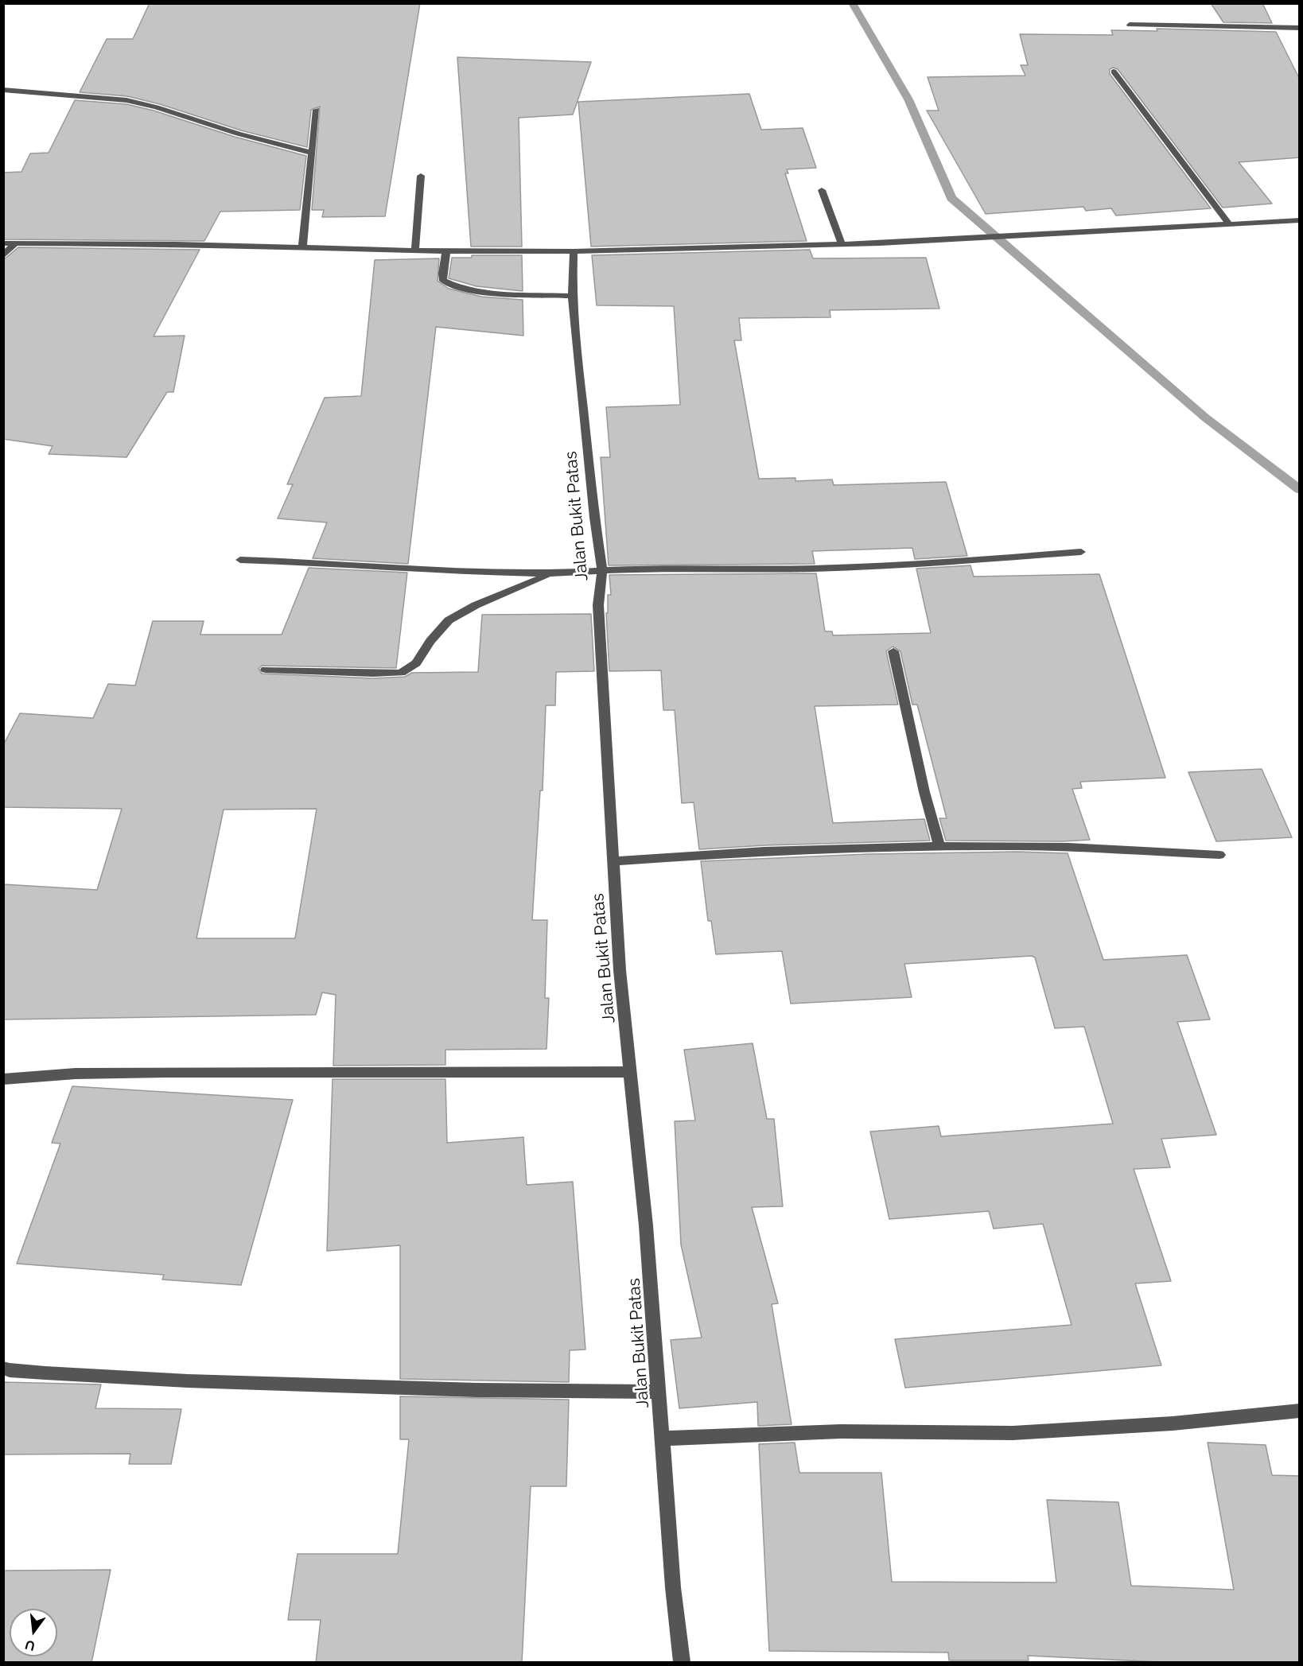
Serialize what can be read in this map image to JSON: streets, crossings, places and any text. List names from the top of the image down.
{
  "streets": {
    "street": ["Jalan Bukit Patas"]
  },
  "north": "bottom"
}
